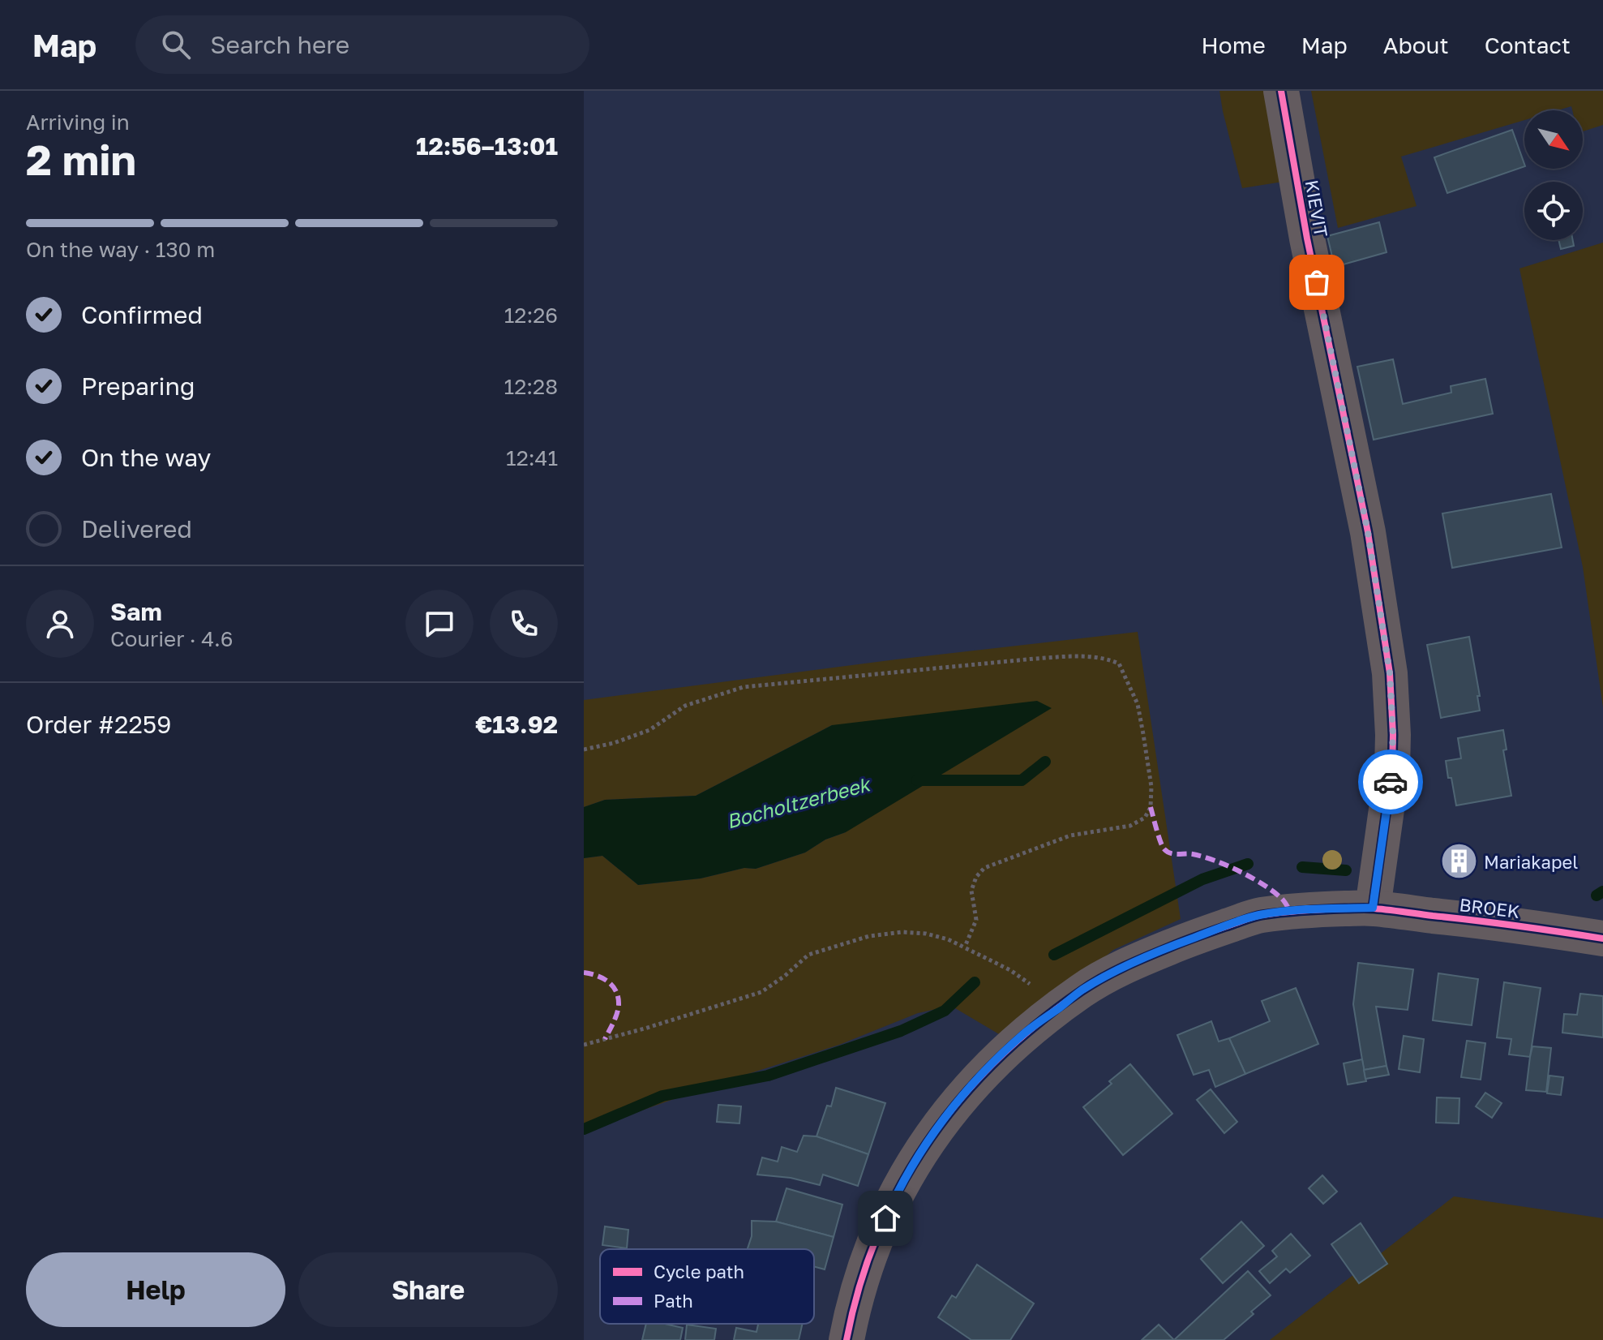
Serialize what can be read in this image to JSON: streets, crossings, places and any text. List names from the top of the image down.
{
  "streets": {
    "street": ["KIEVIT", "BROEK"]
  },
  "crossings": [
    ["KIEVIT", "BROEK"]
  ],
  "water": ["Bocholtzerbeek"],
  "places": {
    "building": ["Mariakapel"]
  },
  "legend": ["Cycle path", "Path"],
  "north": "bottom right",
  "page": {
    "header": "Map",
    "search": "Search here",
    "nav": [
      "Home",
      "Map",
      "About",
      "Contact"
    ],
    "heading": ["2 min", "Arriving in", "12:56–13:01"],
    "panel": [
      "Sam",
      "Courier · 4.6",
      "Order #2259",
      "€13.92"
    ],
    "bar": "On the way · 130 m",
    "list": [
      ["Confirmed", "12:26"],
      ["Preparing", "12:28"],
      ["On the way", "12:41"],
      "Delivered"
    ],
    "buttons": ["Help", "Share"]
  }
}
